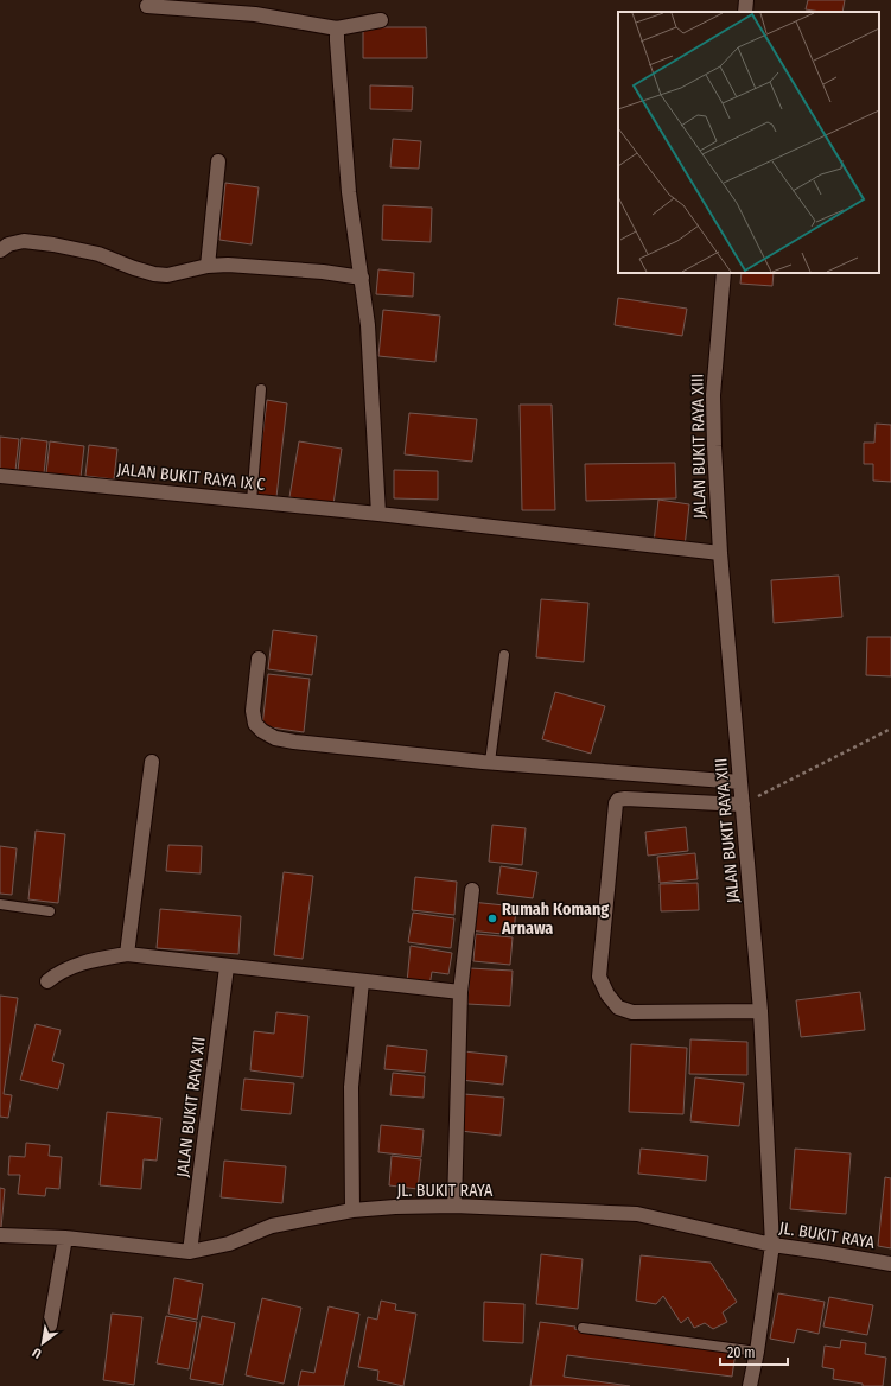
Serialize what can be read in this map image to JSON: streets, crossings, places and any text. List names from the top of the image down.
{
  "streets": {
    "street": [
      "JALAN BUKIT RAYA XIII",
      "JALAN BUKIT RAYA IX C",
      "JALAN BUKIT RAYA XII",
      "JL. BUKIT RAYA"
    ]
  },
  "crossings": [
    ["JALAN BUKIT RAYA XIII", "JALAN BUKIT RAYA IX C"],
    ["JALAN BUKIT RAYA XIII", "JL. BUKIT RAYA"],
    ["JALAN BUKIT RAYA XII", "JL. BUKIT RAYA"]
  ],
  "places": ["Rumah Komang Arnawa"],
  "scale_bar": "20 m",
  "north": "bottom left"
}
